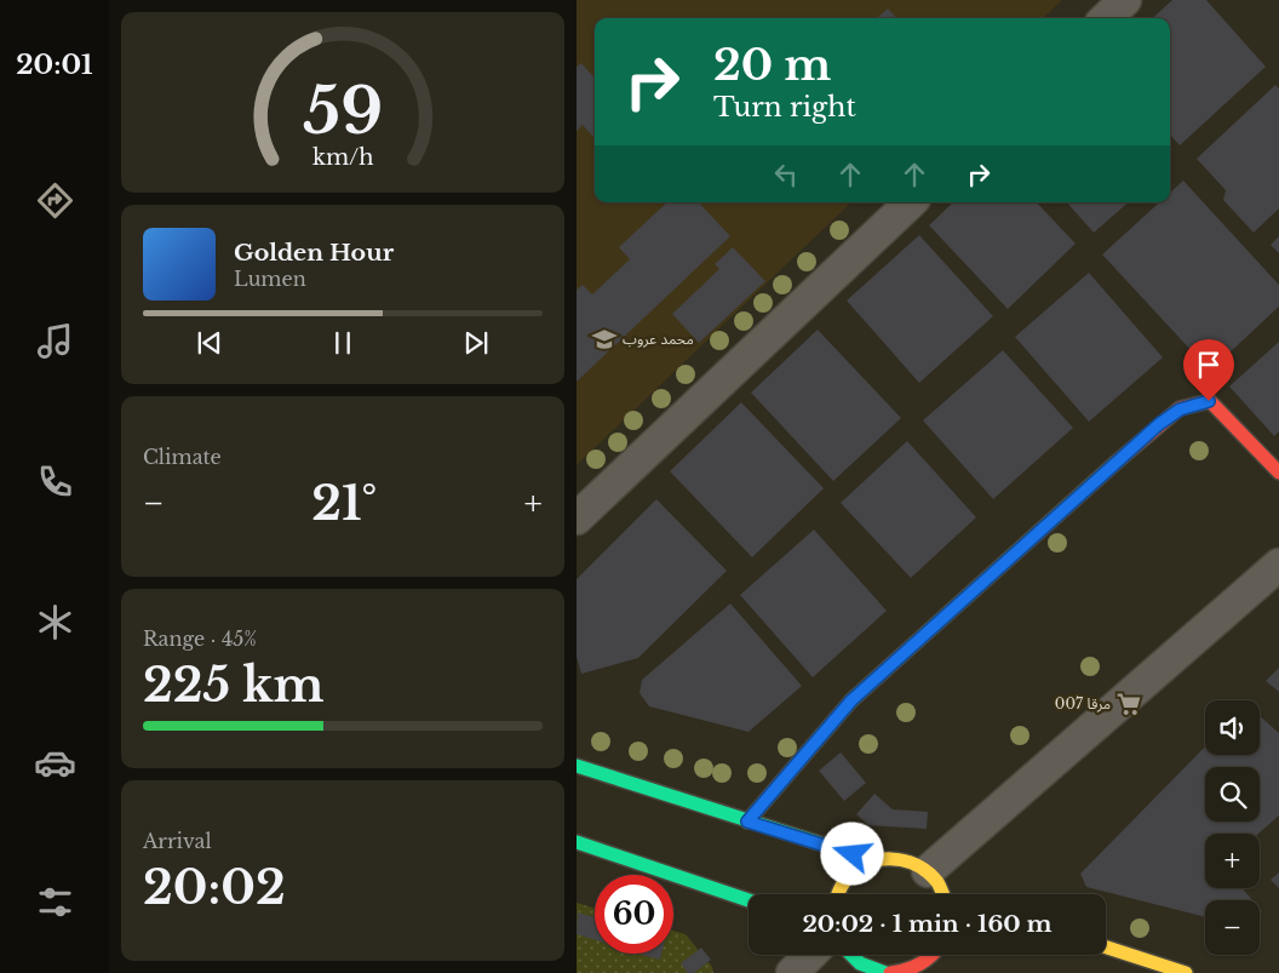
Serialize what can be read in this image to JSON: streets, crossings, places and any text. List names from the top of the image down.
{
  "places": {
    "school or university": ["محمد عروب"],
    "supermarket": ["مرقا 007"]
  },
  "page": {
    "tabs": "20:01",
    "turn": ["20 m", "Turn right"],
    "song": ["Golden Hour", "Lumen"],
    "tile": [
      "Climate",
      ["Range · 45%", "225 km"],
      ["Arrival", "20:02"]
    ],
    "heat": ["−", "21°", "+"],
    "map_buttons": ["+", "−"],
    "limit": "60",
    "trip": "20:02 · 1 min · 160 m",
    "gauge": ["59", "km/h"]
  }
}
